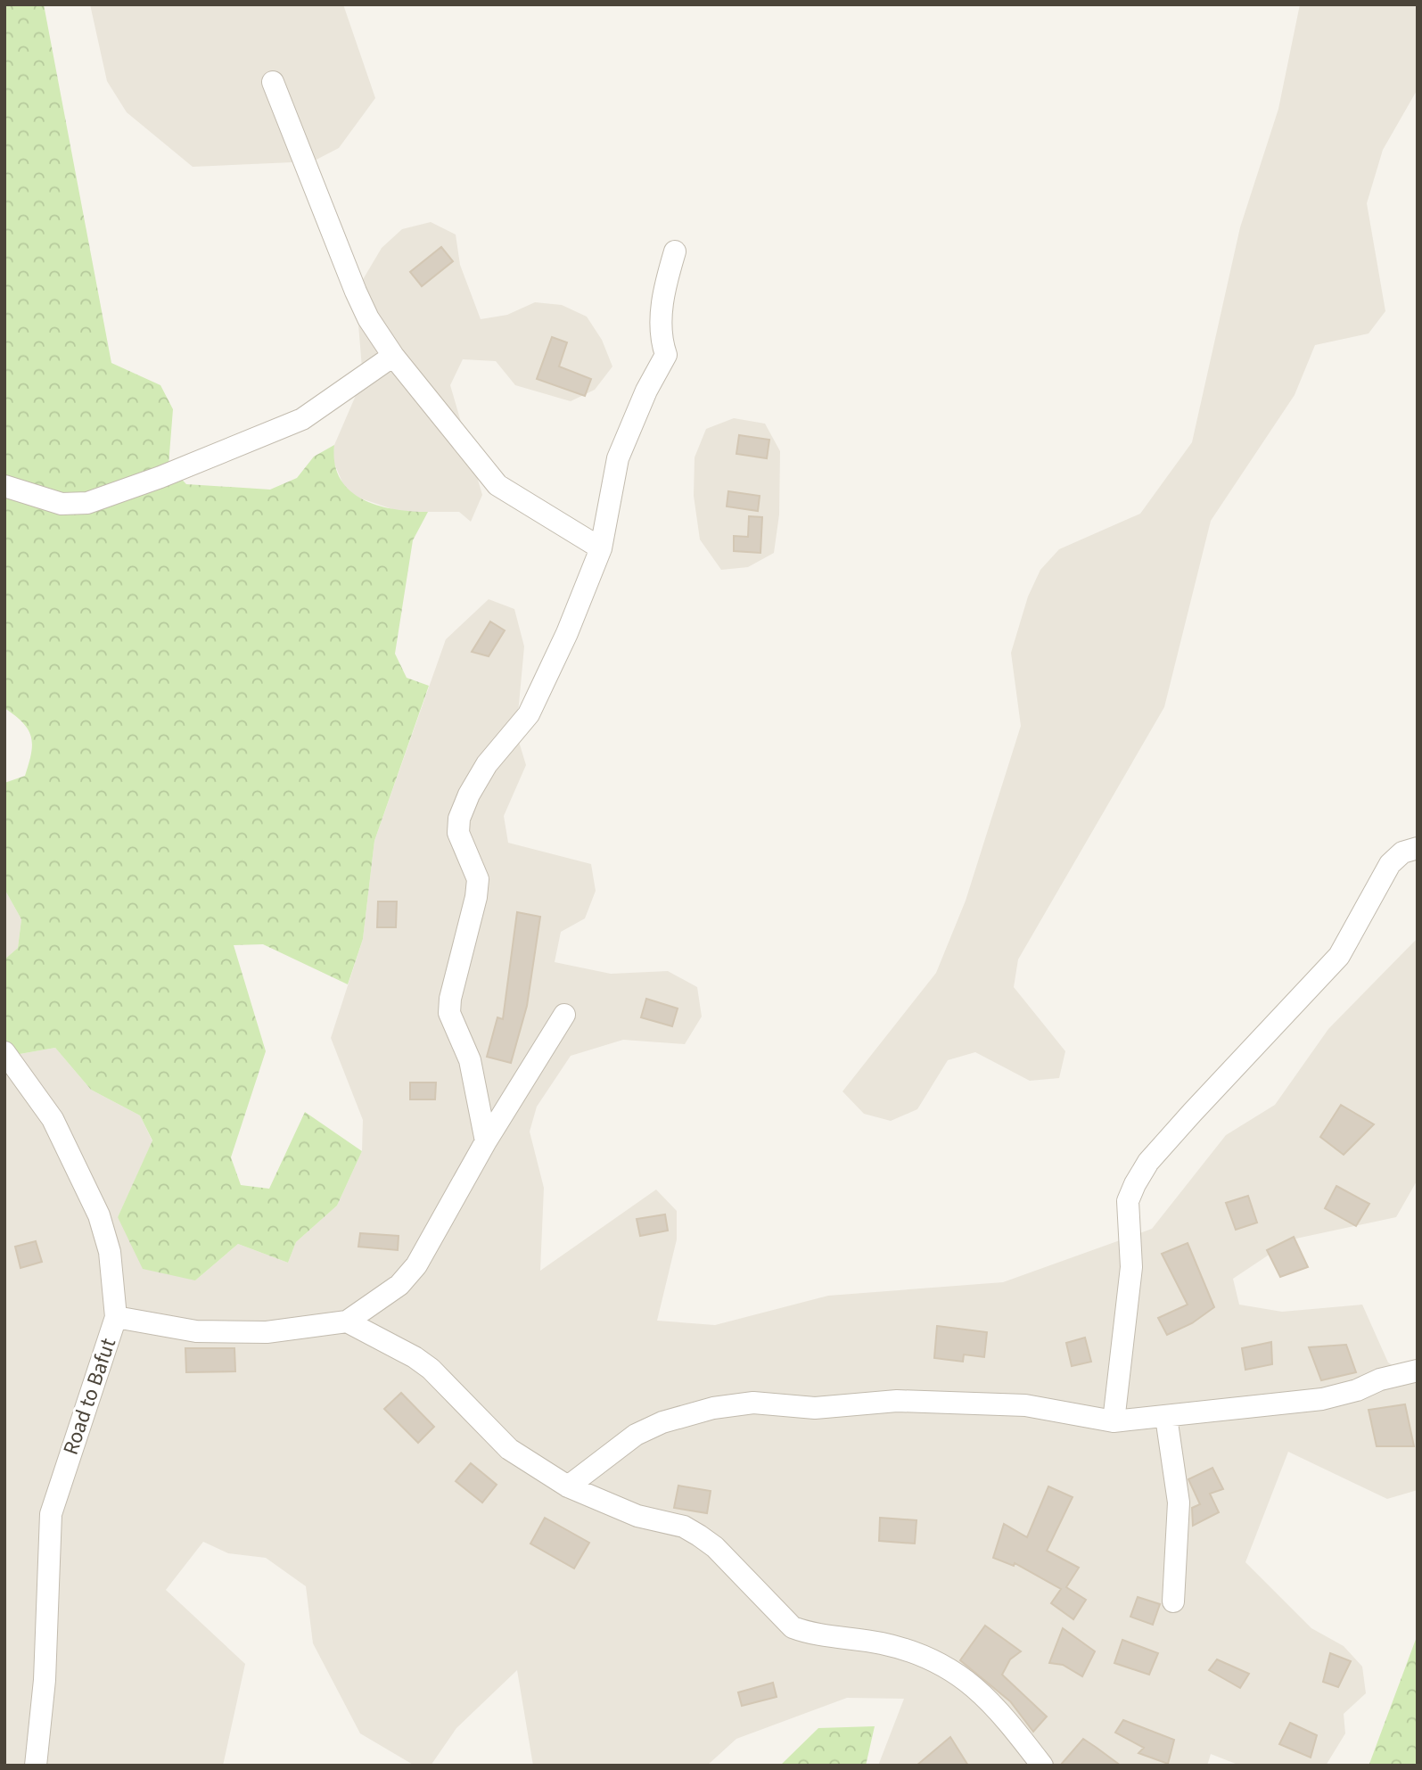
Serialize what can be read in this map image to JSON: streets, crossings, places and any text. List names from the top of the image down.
{
  "streets": {
    "street": ["Road to Bafut"]
  }
}
